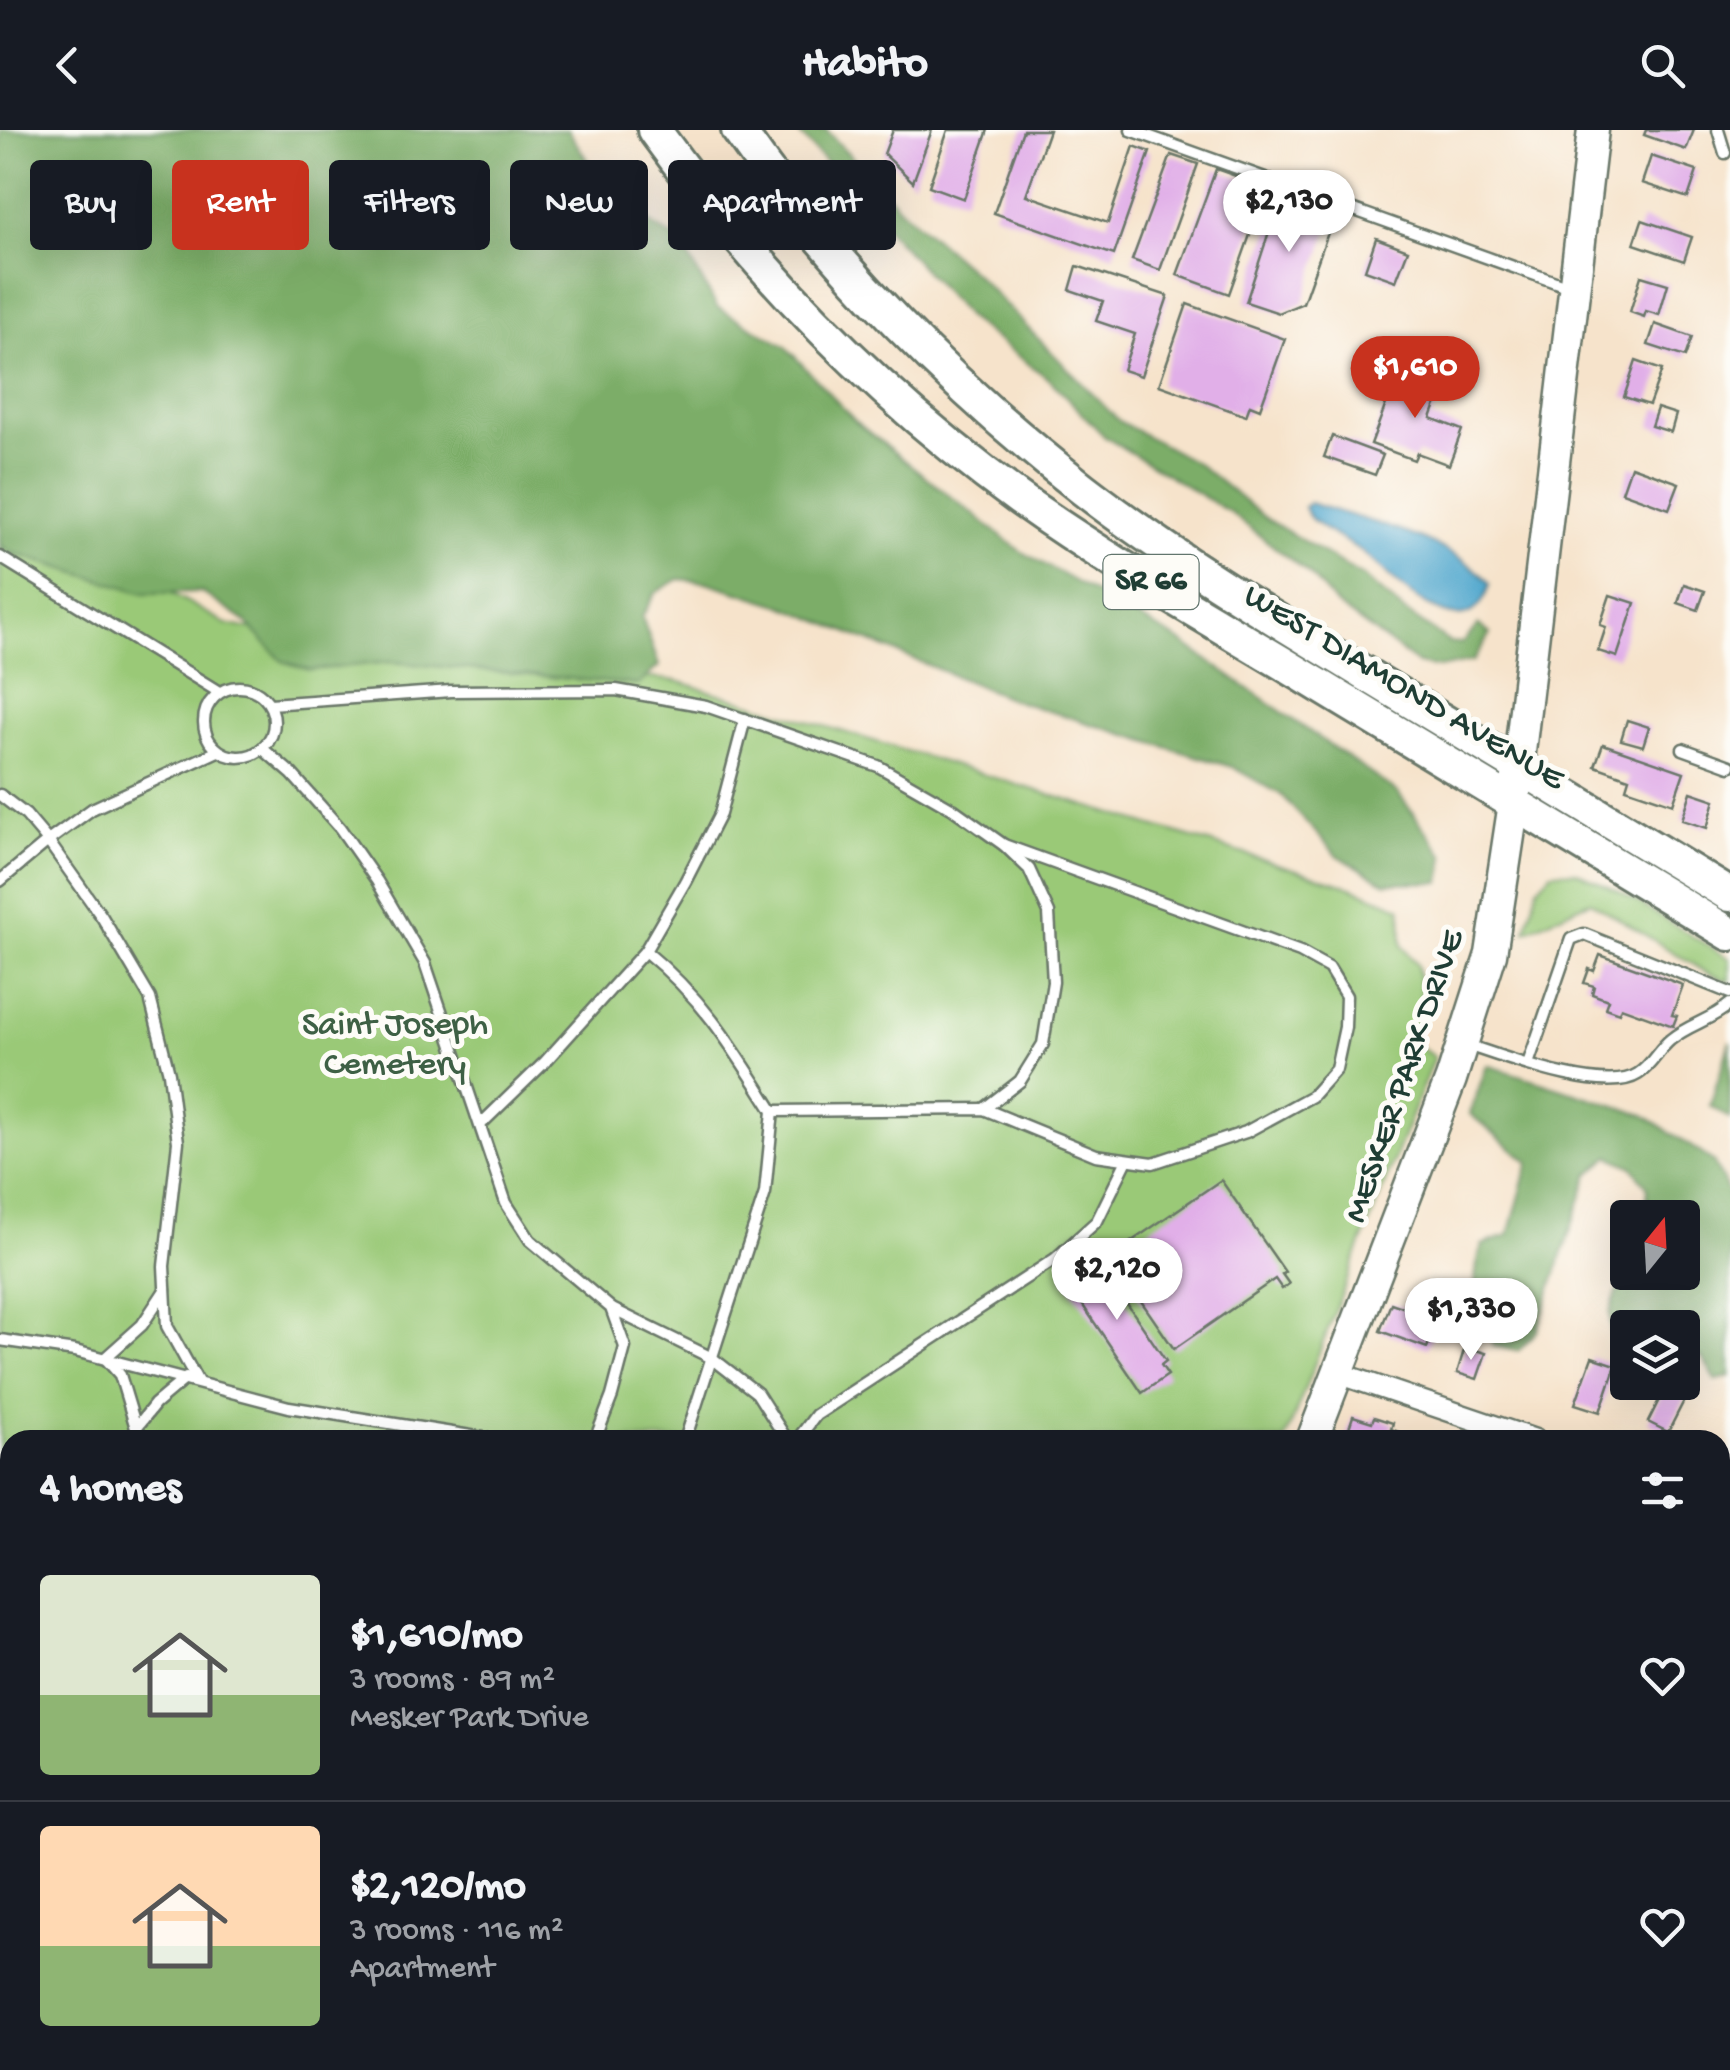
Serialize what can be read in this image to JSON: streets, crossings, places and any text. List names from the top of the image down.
{
  "streets": {
    "main road": ["SR 66", "WEST DIAMOND AVENUE"],
    "street": ["MESKER PARK DRIVE"]
  },
  "crossings": [
    ["WEST DIAMOND AVENUE", "MESKER PARK DRIVE"]
  ],
  "parks": ["Saint Joseph Cemetery"],
  "north": "top",
  "page": {
    "header": "Habito",
    "chip": [
      "Buy",
      "Rent",
      "Filters",
      "New",
      "Apartment"
    ],
    "price": [
      "$2,130",
      "$1,610",
      "$2,120",
      "$1,330"
    ],
    "heading": "4 homes",
    "list": [
      {
        "name": "$1,610/mo",
        "note": "3 rooms · 89 m² · Mesker Park Drive"
      },
      {
        "name": "$2,120/mo",
        "note": "3 rooms · 116 m² · Apartment"
      }
    ]
  }
}
